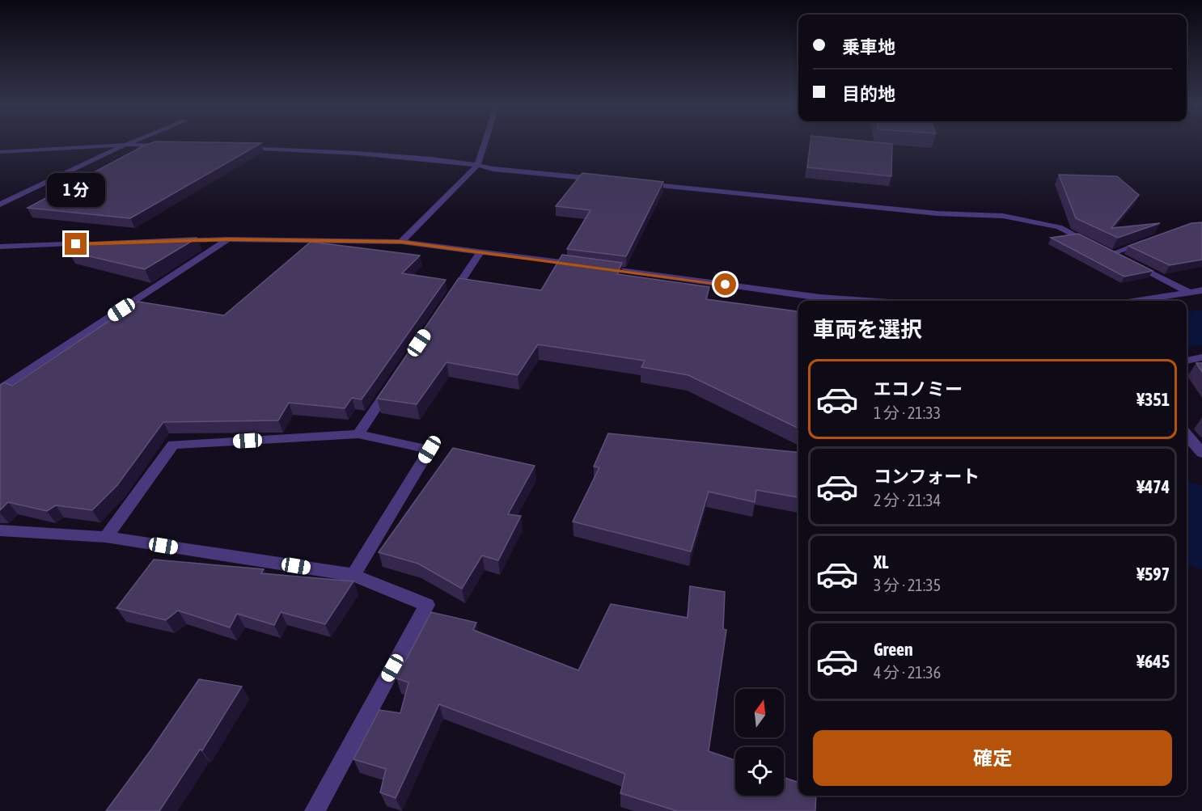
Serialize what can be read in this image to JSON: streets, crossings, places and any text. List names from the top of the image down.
{
  "north": "top",
  "page": {
    "banner": ["乗車地", "目的地"],
    "bubble": "1 分",
    "heading": "車両を選択",
    "list": [
      {
        "name": "エコノミー",
        "note": "1 分 · 21:33",
        "value": "¥351"
      },
      {
        "name": "コンフォート",
        "note": "2 分 · 21:34",
        "value": "¥474"
      },
      {
        "name": "XL",
        "note": "3 分 · 21:35",
        "value": "¥597"
      },
      {
        "name": "Green",
        "note": "4 分 · 21:36",
        "value": "¥645"
      }
    ],
    "buttons": "確定"
  }
}
